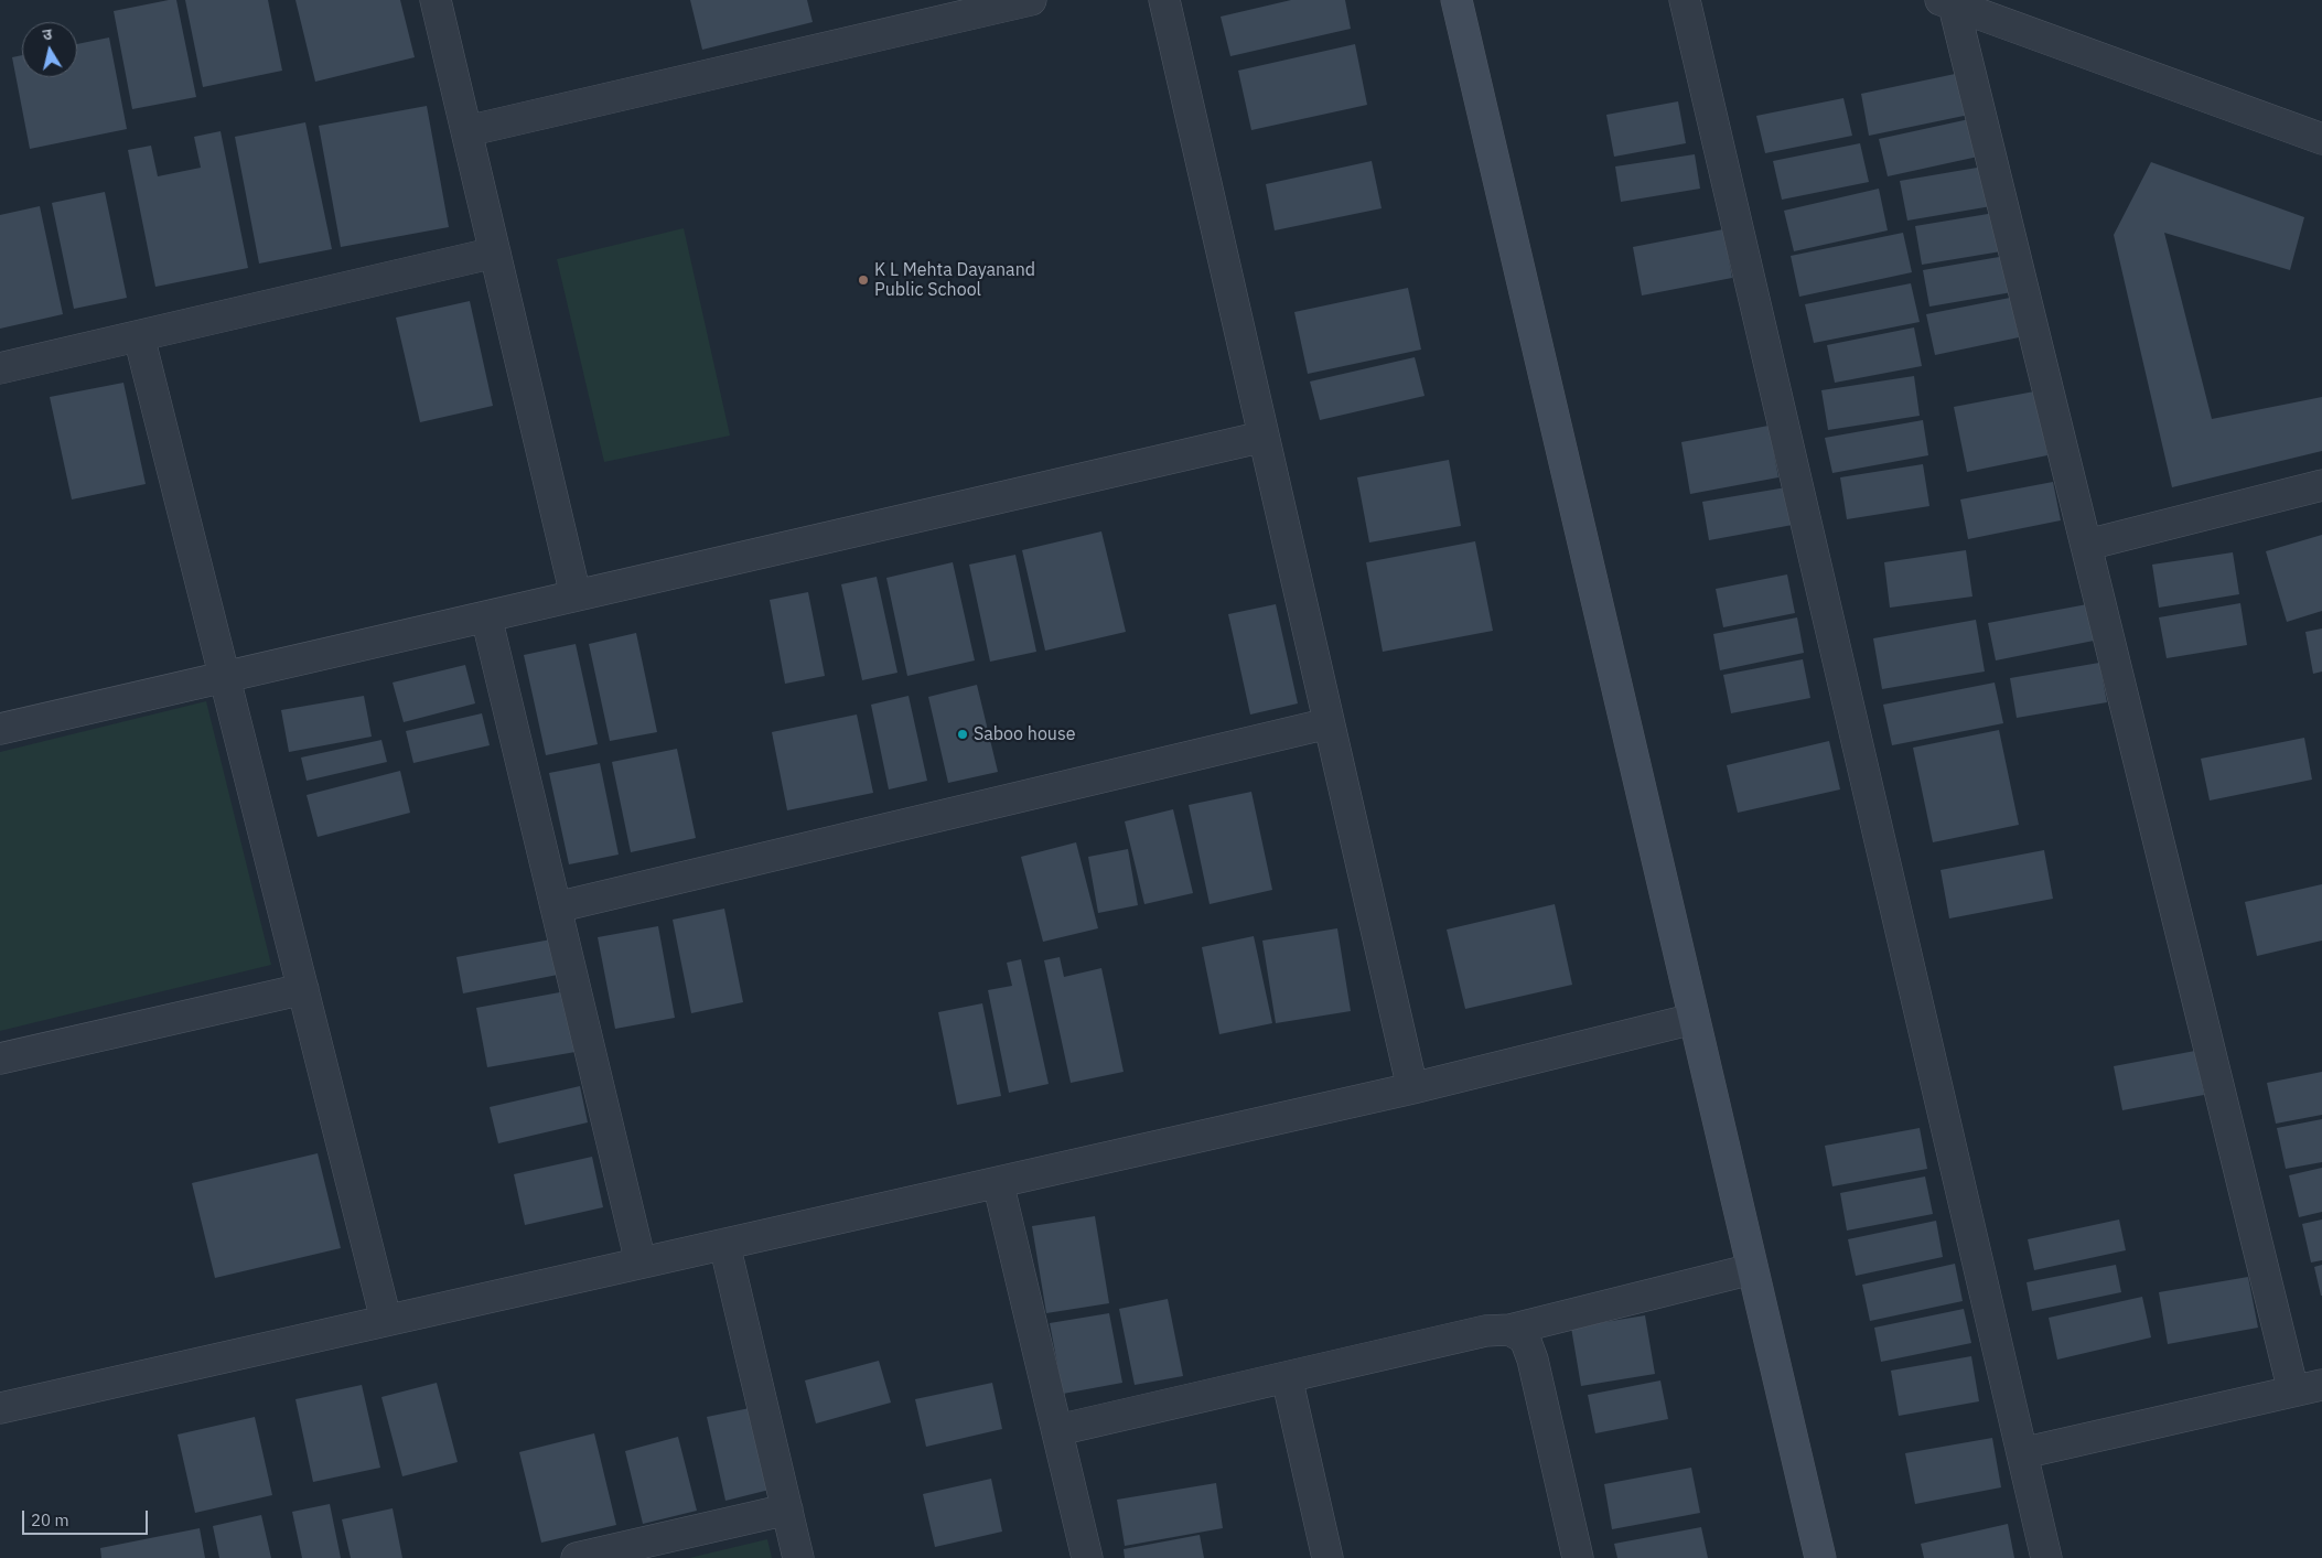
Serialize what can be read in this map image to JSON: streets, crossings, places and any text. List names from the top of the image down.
{
  "places": ["K L Mehta Dayanand Public School", "Saboo house"],
  "scale_bar": "20 m",
  "north": "top"
}
